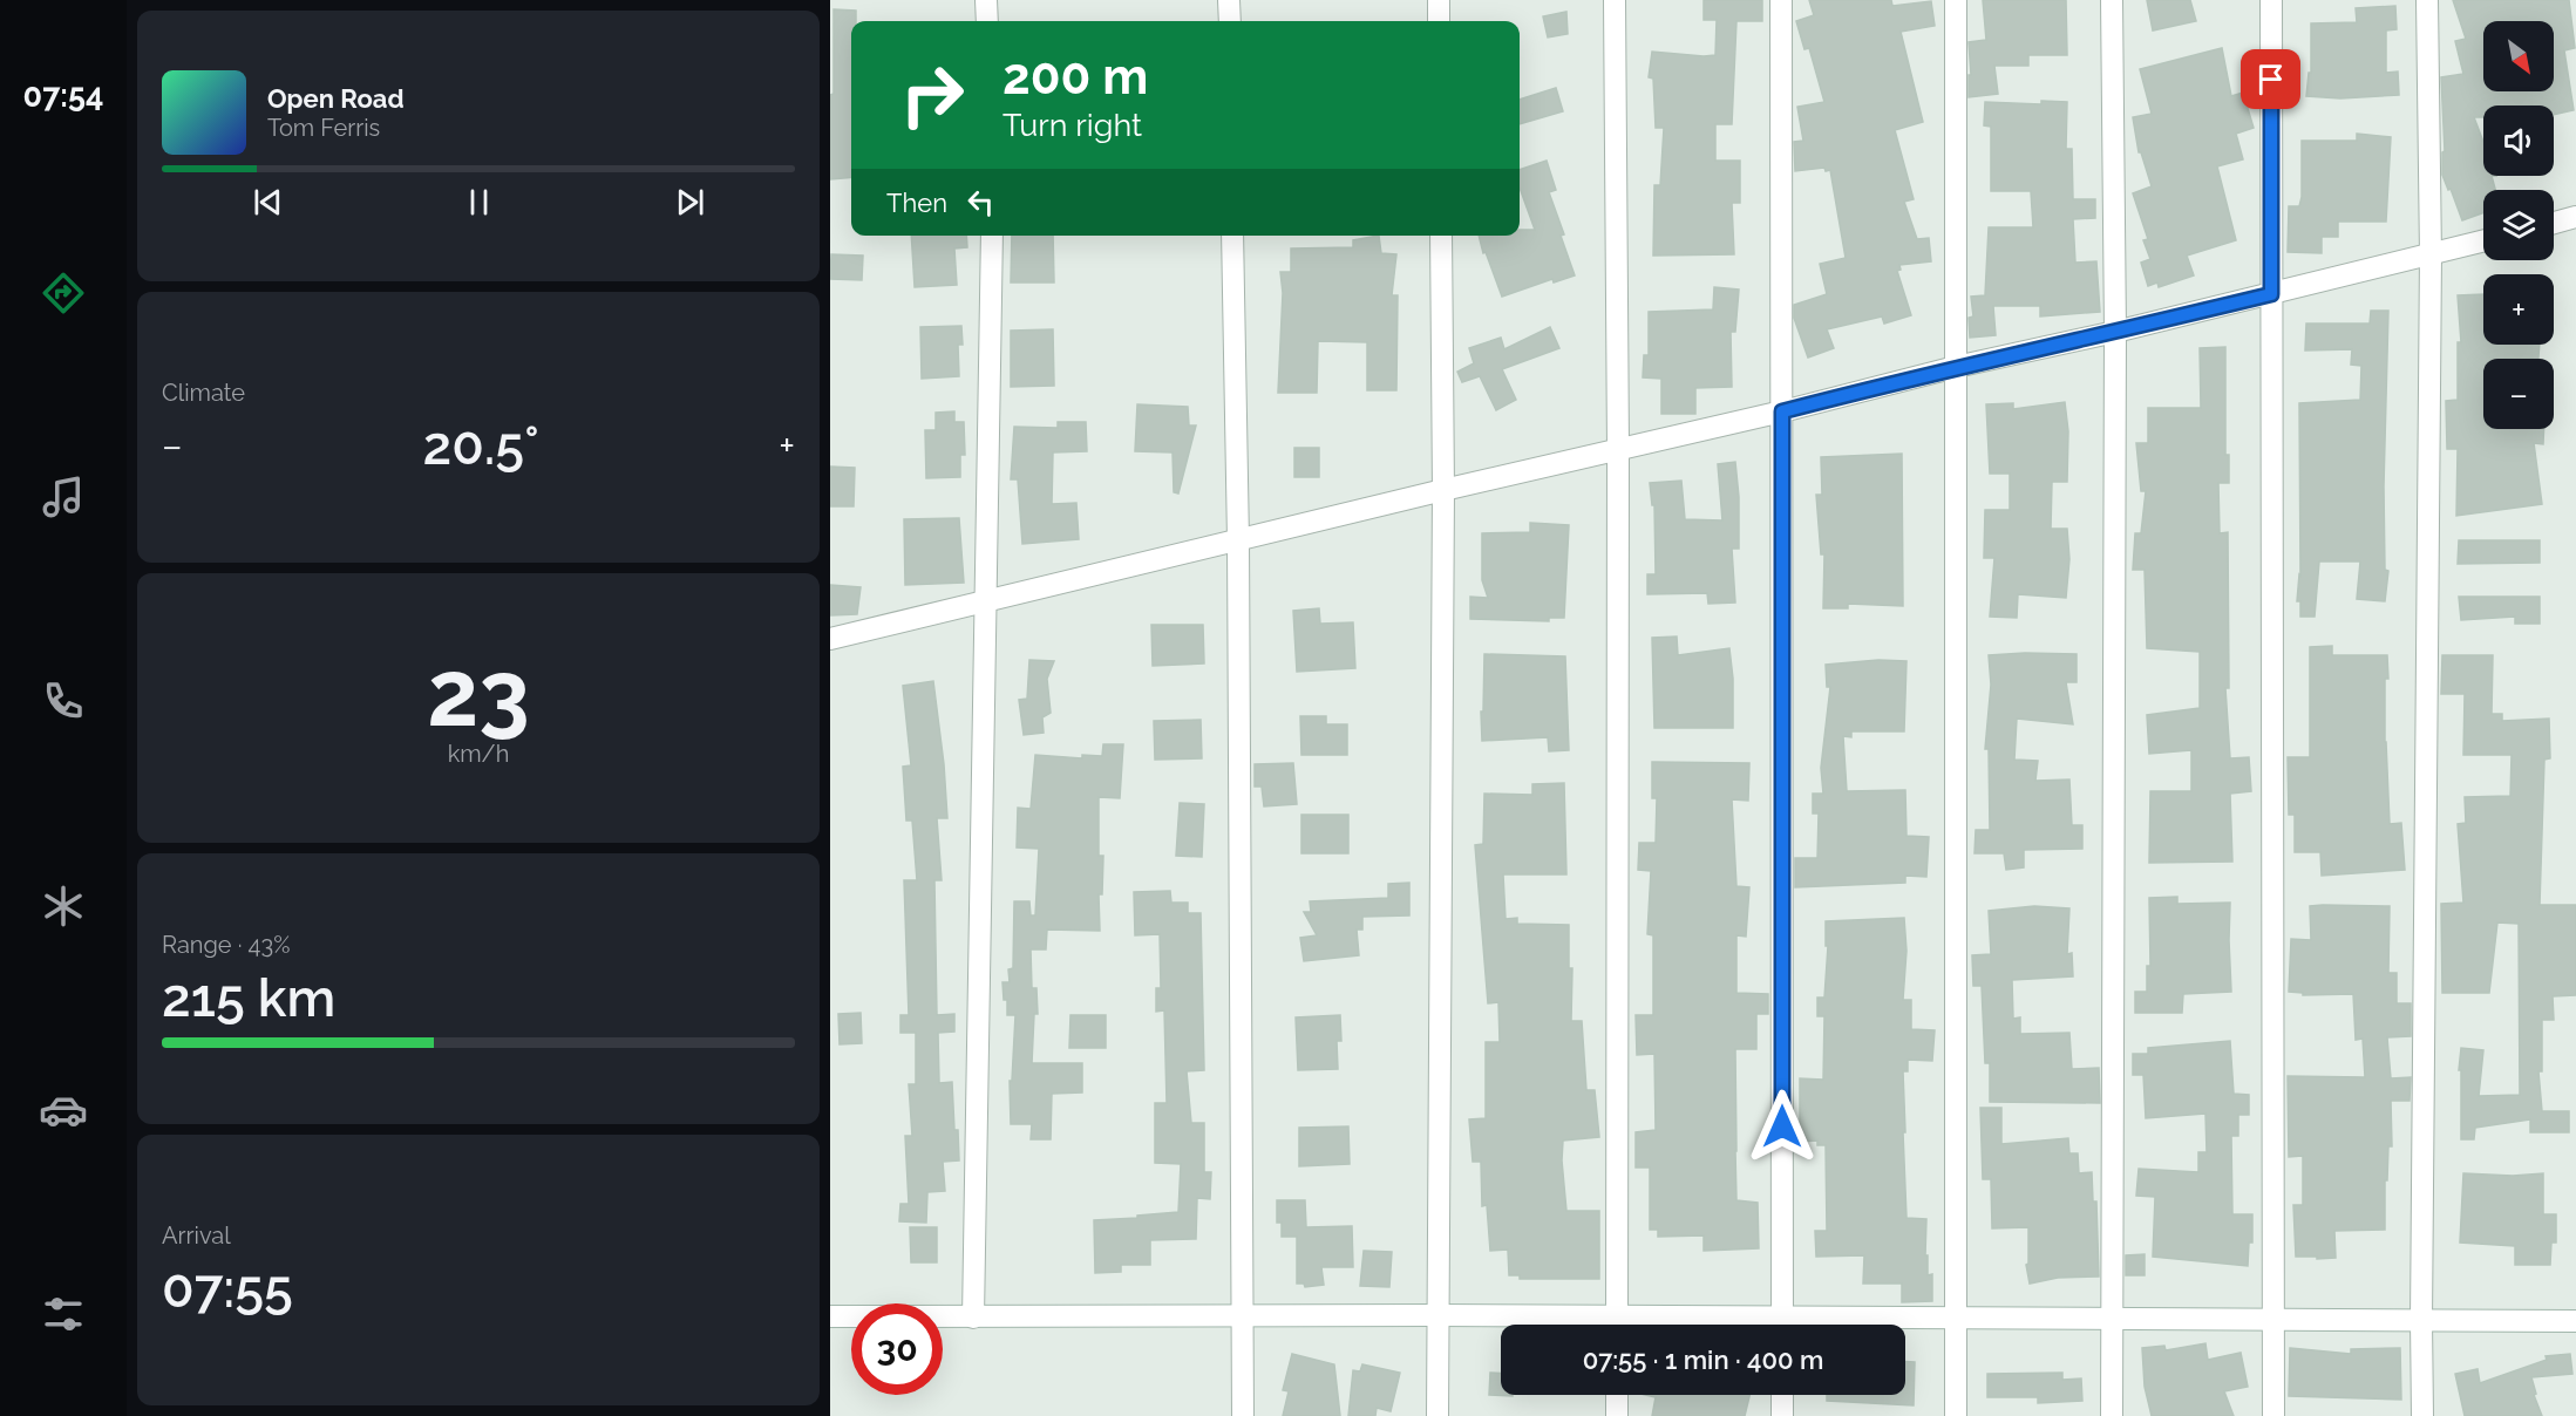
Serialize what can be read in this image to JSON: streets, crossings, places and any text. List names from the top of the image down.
{
  "north": "bottom right",
  "page": {
    "tabs": "07:54",
    "map_buttons": ["+", "−"],
    "turn": ["200 m", "Turn right"],
    "song": ["Open Road", "Tom Ferris"],
    "then": "Then",
    "tile": [
      "Climate",
      ["23", "km/h"],
      ["Range · 43%", "215 km"],
      ["Arrival", "07:55"]
    ],
    "heat": ["−", "20.5°", "+"],
    "limit": "30",
    "trip": "07:55 · 1 min · 400 m"
  }
}
